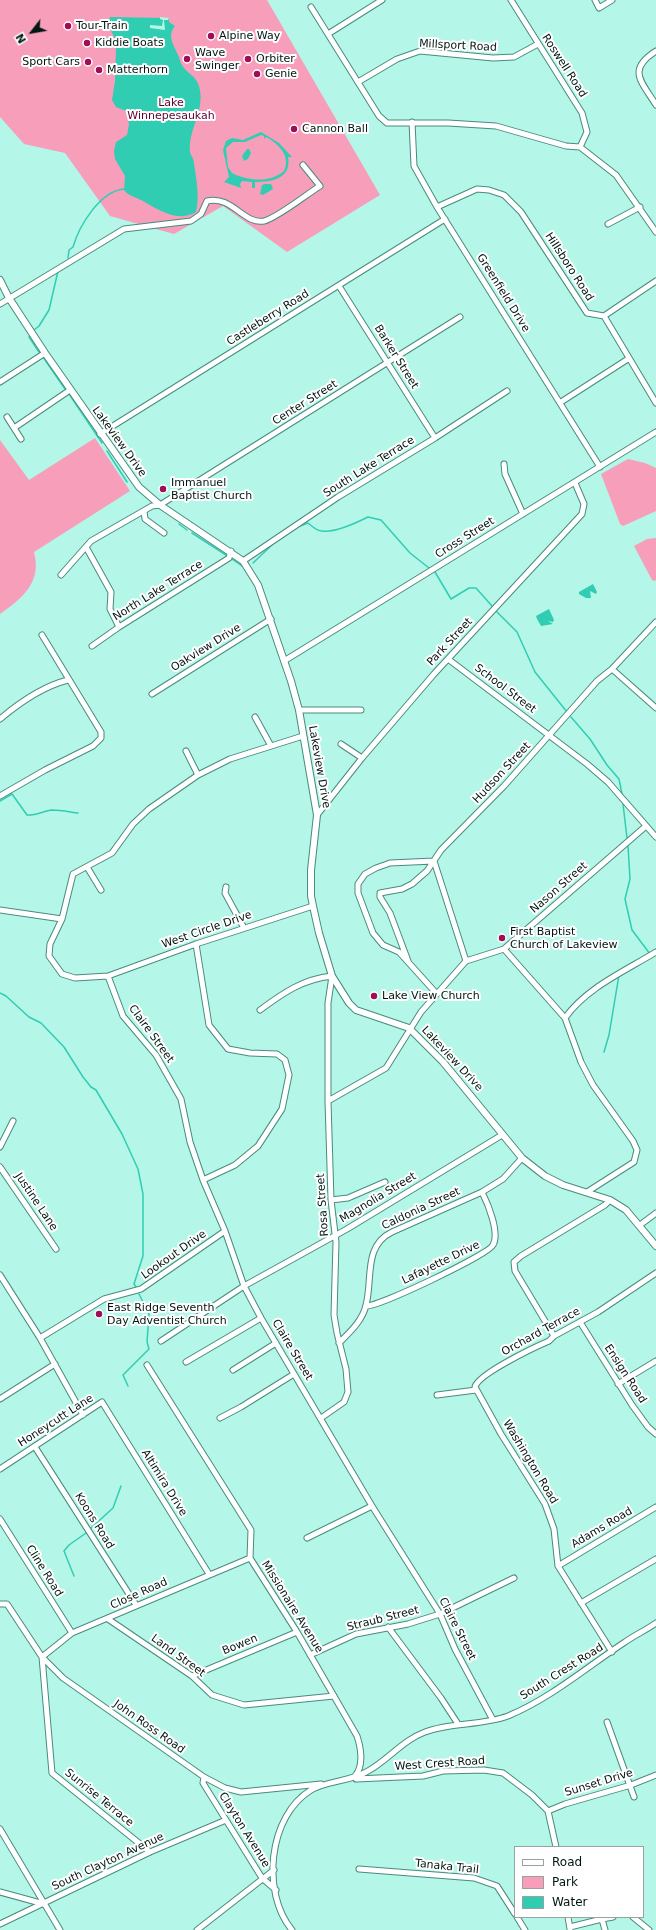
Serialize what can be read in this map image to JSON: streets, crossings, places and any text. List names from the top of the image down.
{
  "streets": {
    "main road": ["Lakeview Drive"],
    "street": [
      "Millsport Road",
      "Roswell Road",
      "Hillsboro Road",
      "Greenfield Drive",
      "Castleberry Road",
      "Barker Street",
      "Center Street",
      "South Lake Terrace",
      "Cross Street",
      "North Lake Terrace",
      "Park Street",
      "Oakview Drive",
      "School Street",
      "Hudson Street",
      "Nason Street",
      "West Circle Drive",
      "Claire Street",
      "Magnolia Street",
      "Justine Lane",
      "Rosa Street",
      "Caldonia Street",
      "Lookout Drive",
      "Lafayette Drive",
      "Orchard Terrace",
      "Ensign Road",
      "Honeycutt Lane",
      "Washington Road",
      "Altimira Drive",
      "Koons Road",
      "Adams Road",
      "Cline Road",
      "Close Road",
      "Missionaire Avenue",
      "Straub Street",
      "Bowen",
      "Land Street",
      "South Crest Road",
      "John Ross Road",
      "West Crest Road",
      "Sunset Drive",
      "Sunrise Terrace",
      "Clayton Avenue",
      "South Clayton Avenue",
      "Tanaka Trail"
    ]
  },
  "crossings": [
    ["Millsport Road", "Roswell Road"],
    ["Hillsboro Road", "Greenfield Drive"],
    ["Greenfield Drive", "Castleberry Road"],
    ["Greenfield Drive", "Cross Street"],
    ["Castleberry Road", "Barker Street"],
    ["Castleberry Road", "Lakeview Drive"],
    ["Barker Street", "Center Street"],
    ["Barker Street", "South Lake Terrace"],
    ["Center Street", "Lakeview Drive"],
    ["Lakeview Drive", "South Lake Terrace"],
    ["Lakeview Drive", "Cross Street"],
    ["Lakeview Drive", "North Lake Terrace"],
    ["Lakeview Drive", "Park Street"],
    ["Lakeview Drive", "Oakview Drive"],
    ["Lakeview Drive", "Nason Street"],
    ["Lakeview Drive", "West Circle Drive"],
    ["Lakeview Drive", "Magnolia Street"],
    ["Lakeview Drive", "Rosa Street"],
    ["Lakeview Drive", "Caldonia Street"],
    ["Cross Street", "Park Street"],
    ["Park Street", "School Street"],
    ["School Street", "Hudson Street"],
    ["School Street", "Nason Street"],
    ["Nason Street", "Rosa Street"],
    ["West Circle Drive", "Claire Street"],
    ["Claire Street", "Magnolia Street"],
    ["Claire Street", "Rosa Street"],
    ["Claire Street", "Lookout Drive"],
    ["Claire Street", "Straub Street"],
    ["Claire Street", "South Crest Road"],
    ["Magnolia Street", "Rosa Street"],
    ["Rosa Street", "Caldonia Street"],
    ["Caldonia Street", "Lafayette Drive"],
    ["Orchard Terrace", "Ensign Road"],
    ["Orchard Terrace", "Washington Road"],
    ["Honeycutt Lane", "Altimira Drive"],
    ["Honeycutt Lane", "Koons Road"],
    ["Washington Road", "Adams Road"],
    ["Washington Road", "South Crest Road"],
    ["Altimira Drive", "Close Road"],
    ["Koons Road", "Close Road"],
    ["Cline Road", "Close Road"],
    ["Close Road", "Missionaire Avenue"],
    ["Close Road", "Land Street"],
    ["Close Road", "John Ross Road"],
    ["Close Road", "Sunrise Terrace"],
    ["Missionaire Avenue", "Straub Street"],
    ["Missionaire Avenue", "Bowen"],
    ["Missionaire Avenue", "Land Street"],
    ["Missionaire Avenue", "South Crest Road"],
    ["Missionaire Avenue", "West Crest Road"],
    ["Bowen", "Land Street"],
    ["South Crest Road", "John Ross Road"],
    ["South Crest Road", "West Crest Road"],
    ["South Crest Road", "Clayton Avenue"],
    ["John Ross Road", "Sunrise Terrace"],
    ["John Ross Road", "Clayton Avenue"],
    ["West Crest Road", "Sunset Drive"],
    ["Sunrise Terrace", "South Clayton Avenue"],
    ["Clayton Avenue", "South Clayton Avenue"]
  ],
  "parks": ["Lake Winnepesaukah"],
  "places": [
    "Tour-Train",
    "Alpine Way",
    "Kiddie Boats",
    "Wave Swinger",
    "Orbiter",
    "Sport Cars",
    "Matterhorn",
    "Genie",
    "Cannon Ball",
    "Immanuel Baptist Church",
    "First Baptist Church of Lakeview",
    "Lake View Church",
    "East Ridge Seventh Day Adventist Church"
  ],
  "legend": ["Road", "Park", "Water"],
  "north": "bottom left"
}
